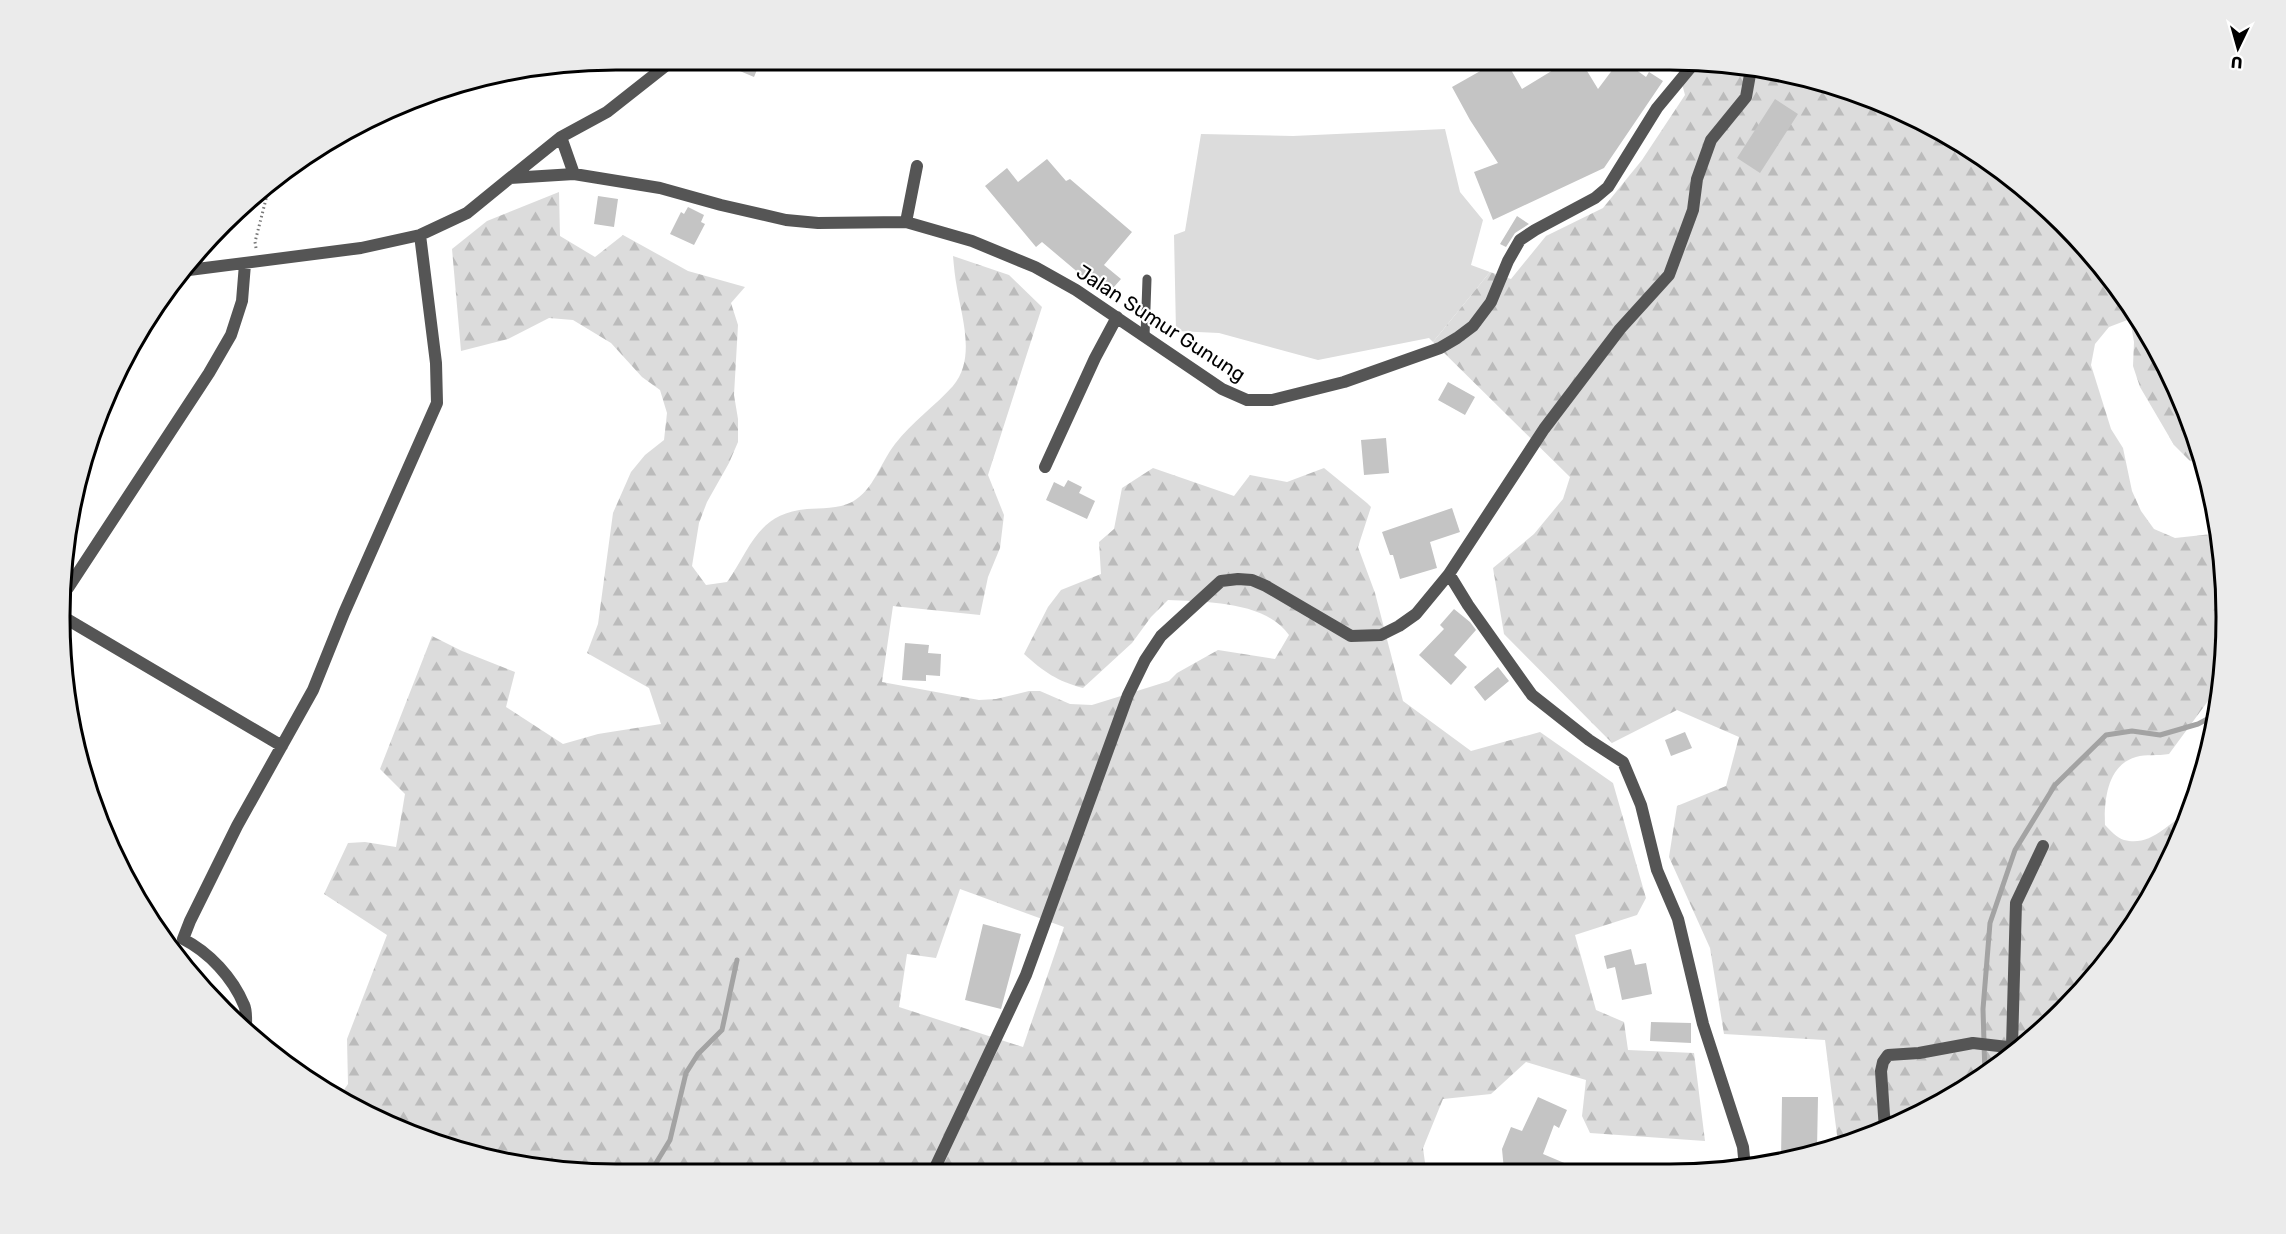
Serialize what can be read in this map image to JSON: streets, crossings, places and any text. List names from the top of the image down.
{
  "streets": {
    "street": ["Jalan Sumur Gunung"]
  },
  "north": "bottom"
}
